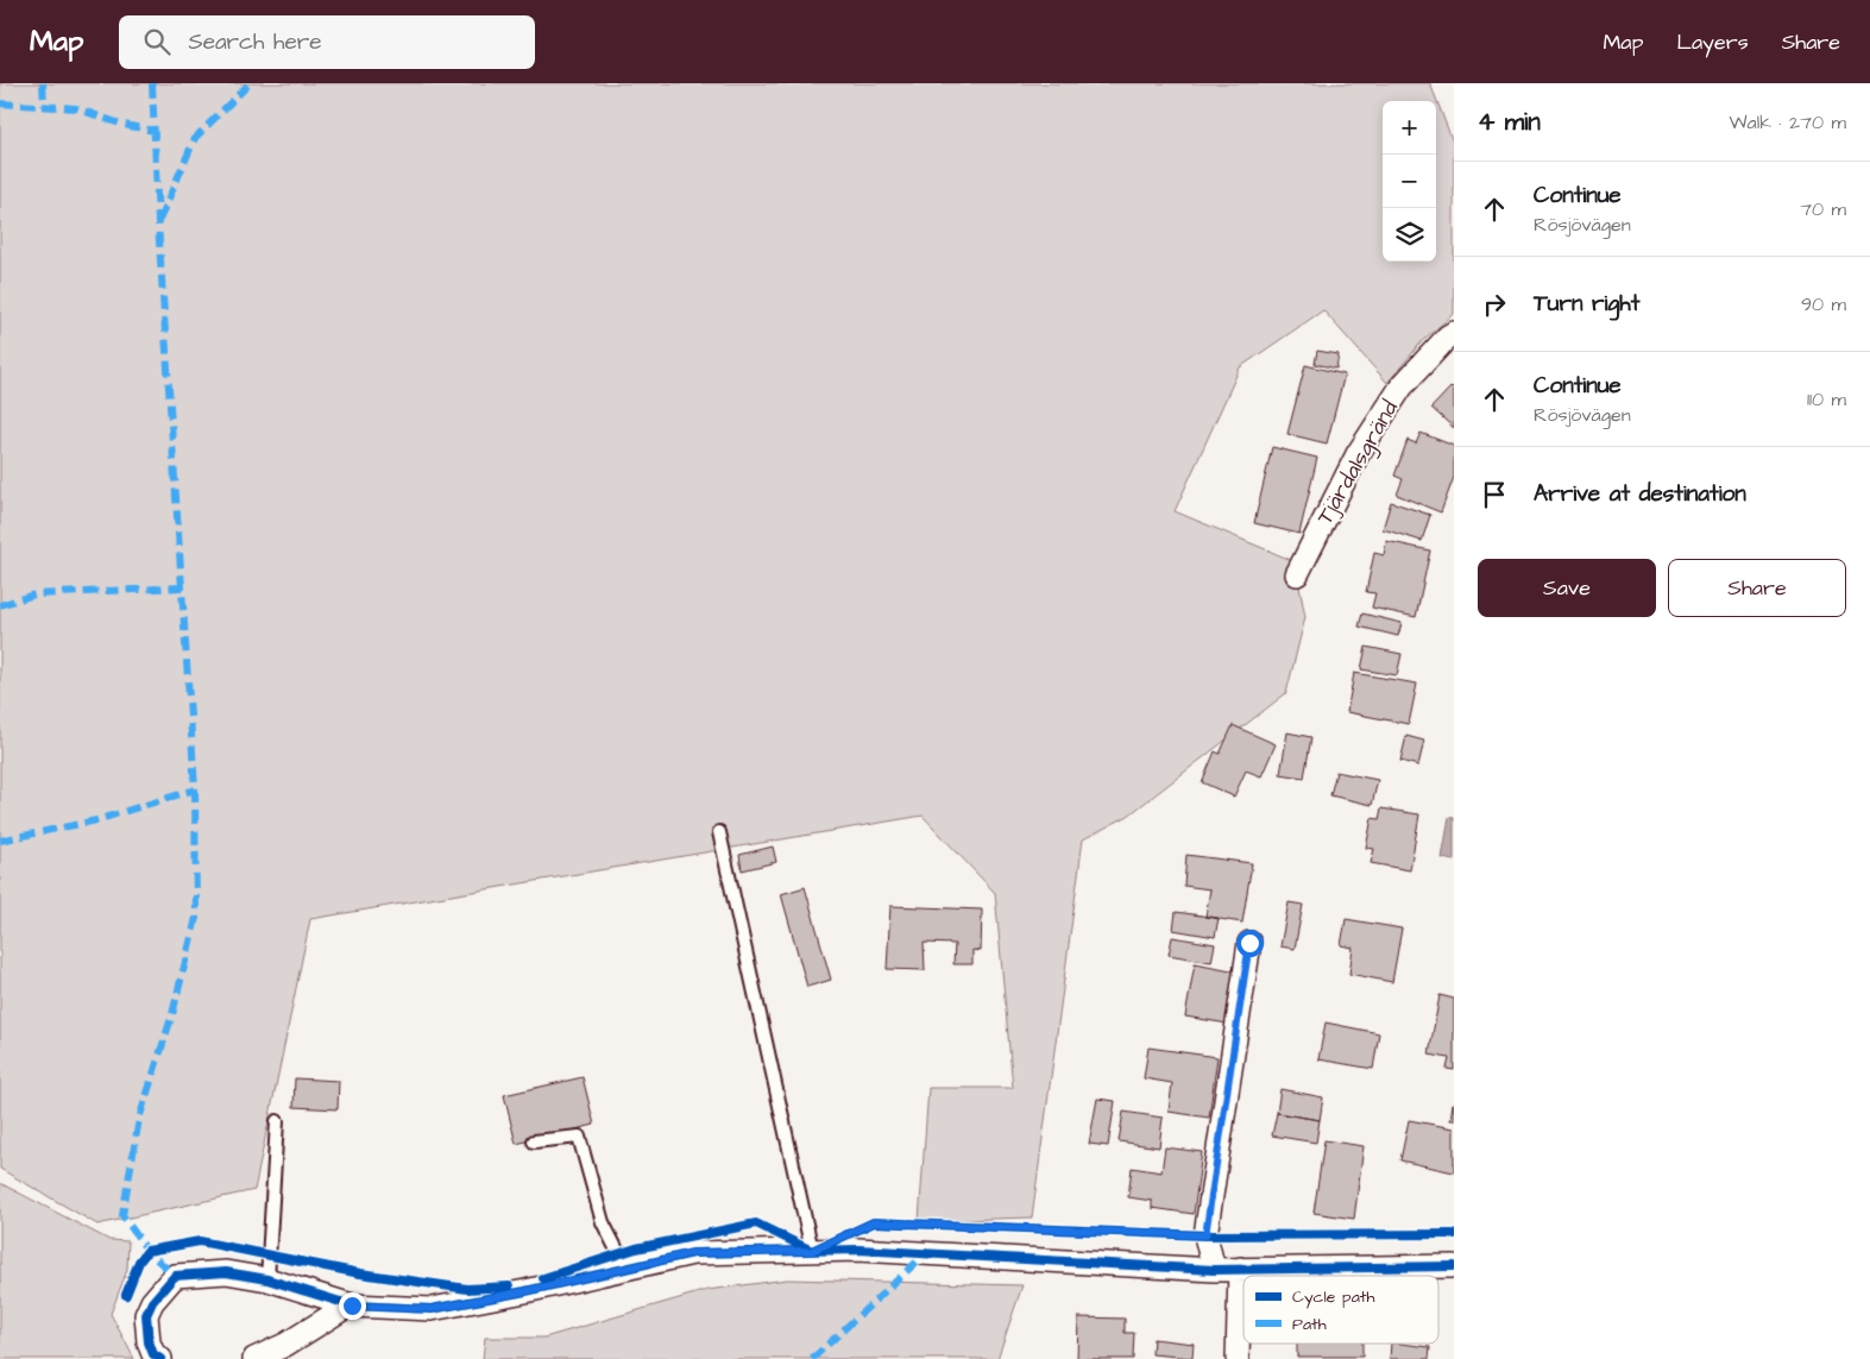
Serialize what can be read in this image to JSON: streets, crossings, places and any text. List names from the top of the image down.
{
  "streets": {
    "street": ["Tjärdalsgränd"]
  },
  "legend": ["Cycle path", "Path"],
  "page": {
    "header": "Map",
    "search": "Search here",
    "nav": ["Map", "Layers", "Share"],
    "heading": ["4 min", "Walk · 270 m"],
    "map_buttons": ["+", "−"],
    "list": [
      ["Continue", "Rösjövägen", "70 m"],
      ["Turn right", "90 m"],
      ["Continue", "Rösjövägen", "110 m"],
      "Arrive at destination"
    ],
    "buttons": ["Save", "Share"]
  }
}
